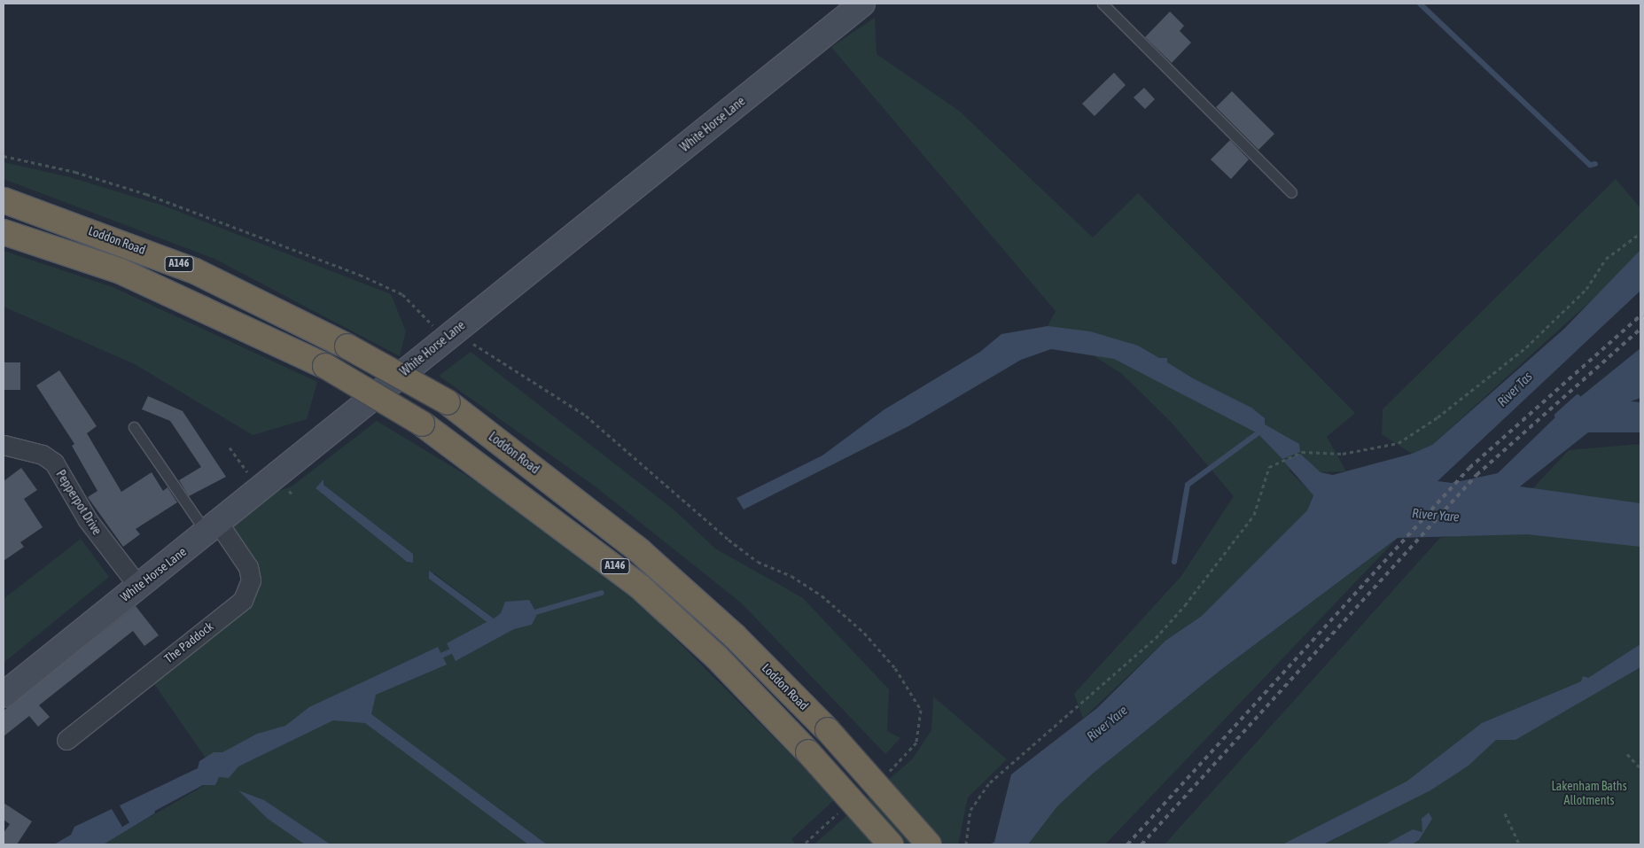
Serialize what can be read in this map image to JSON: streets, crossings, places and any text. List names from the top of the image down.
{
  "streets": {
    "highway": ["Loddon Road", "A146"],
    "street": ["White Horse Lane", "Pepperpot Drive", "The Paddock"]
  },
  "crossings": [
    ["White Horse Lane", "Pepperpot Drive"],
    ["White Horse Lane", "The Paddock"]
  ],
  "water": ["River Tas", "River Yare"],
  "parks": ["Lakenham Baths Allotments"]
}
